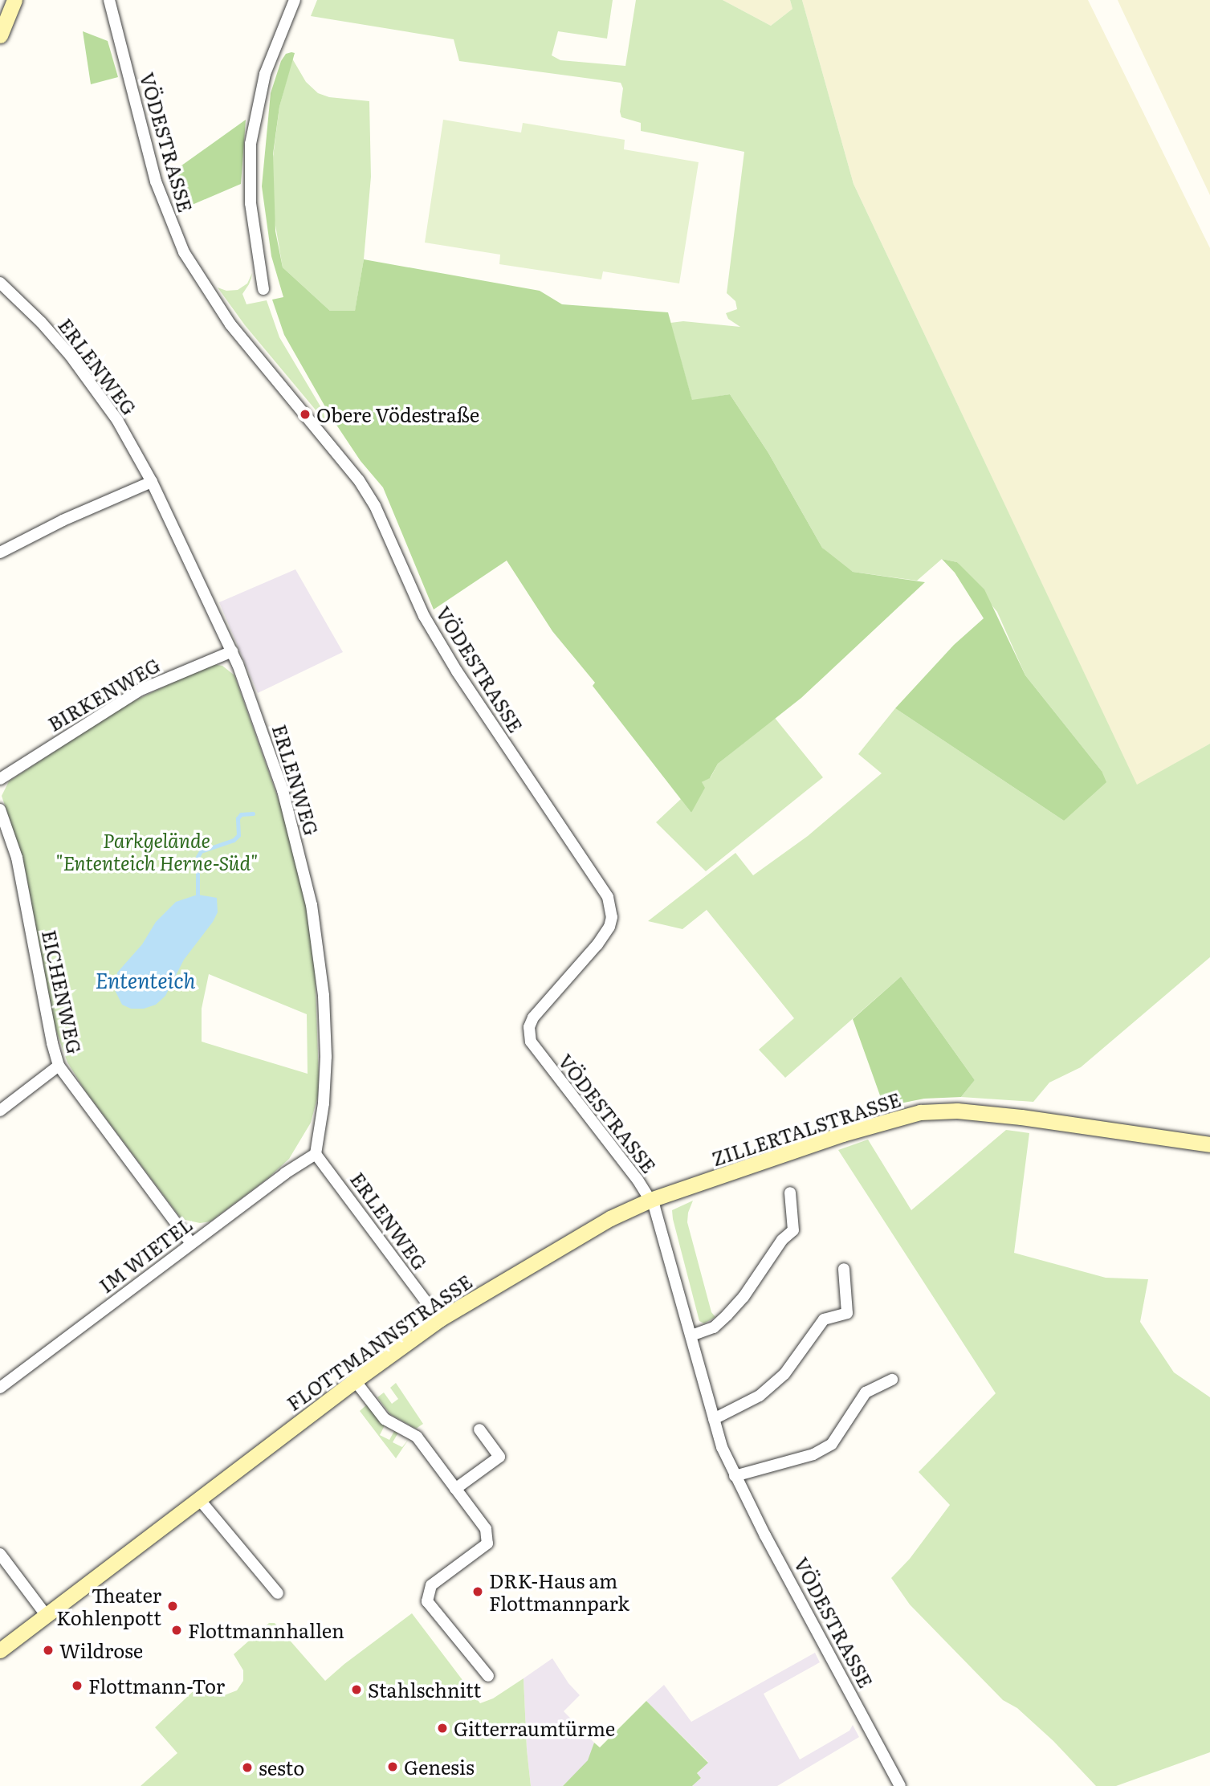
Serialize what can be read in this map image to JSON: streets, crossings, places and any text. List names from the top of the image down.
{
  "streets": {
    "street": [
      "VÖDESTRASSE",
      "ERLENWEG",
      "BIRKENWEG",
      "EICHENWEG",
      "ZILLERTALSTRASSE",
      "IM WIETEL",
      "FLOTTMANNSTRASSE"
    ]
  },
  "crossings": [
    ["VÖDESTRASSE", "ZILLERTALSTRASSE"],
    ["VÖDESTRASSE", "FLOTTMANNSTRASSE"],
    ["ERLENWEG", "BIRKENWEG"],
    ["ERLENWEG", "IM WIETEL"],
    ["ERLENWEG", "FLOTTMANNSTRASSE"],
    ["EICHENWEG", "IM WIETEL"],
    ["ZILLERTALSTRASSE", "FLOTTMANNSTRASSE"]
  ],
  "water": ["Ententeich"],
  "parks": ["Parkgelände \"Ententeich Herne-Süd\""],
  "places": [
    "Obere Vödestraße",
    "DRK-Haus am Flottmannpark",
    "Theater Kohlenpott",
    "Flottmannhallen",
    "Wildrose",
    "Flottmann-Tor",
    "Stahlschnitt",
    "Gitterraumtürme",
    "Genesis",
    "sesto"
  ]
}
